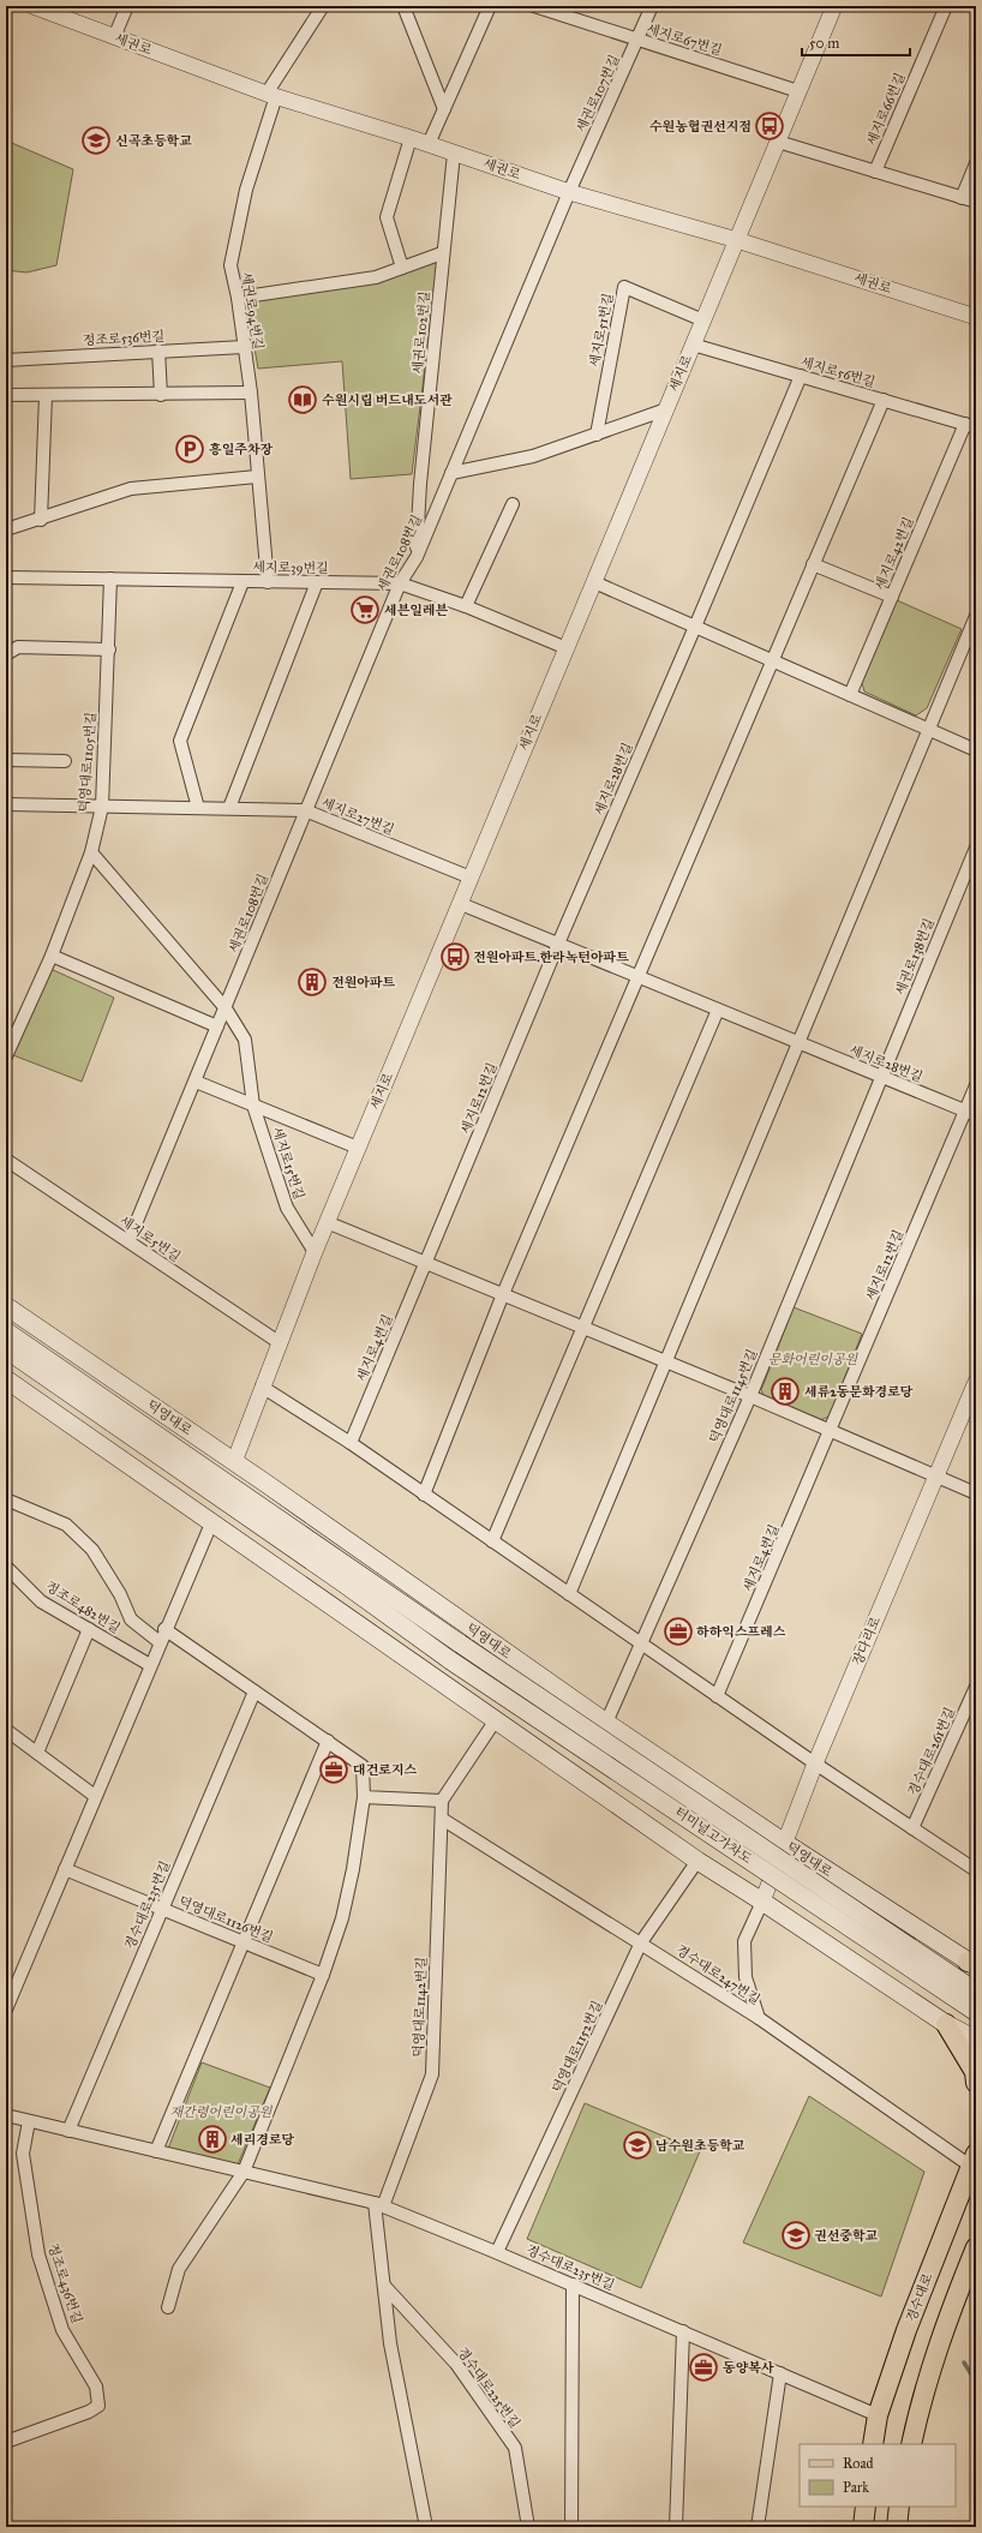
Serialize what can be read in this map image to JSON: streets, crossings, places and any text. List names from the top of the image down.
{
  "streets": {
    "main road": ["덕영대로", "터미널고가차도", "경수대로"],
    "street": [
      "세지로67번길",
      "세권로",
      "세권로107번길",
      "세지로66번길",
      "세권로94번길",
      "세지로51번길",
      "세권로102번길",
      "정조로536번길",
      "세지로56번길",
      "세지로",
      "세권로108번길",
      "세지로42번길",
      "세지로39번길",
      "덕영대로1105번길",
      "세지로28번길",
      "세지로27번길",
      "세권로138번길",
      "세지로12번길",
      "세지로15번길",
      "세지로5번길",
      "세지로4번길",
      "덕영대로1145번길",
      "정조로482번길",
      "장다리로",
      "경수대로261번길",
      "경수대로235번길",
      "덕영대로1126번길",
      "경수대로247번길",
      "덕영대로1142번길",
      "덕영대로1152번길",
      "정조로436번길",
      "경수대로225번길"
    ]
  },
  "crossings": [
    ["세지로67번길", "세권로107번길"],
    ["세지로67번길", "세지로"],
    ["세권로", "세권로107번길"],
    ["세권로", "세권로94번길"],
    ["세권로", "세권로102번길"],
    ["세권로", "세지로"],
    ["세권로", "세권로108번길"],
    ["세권로107번길", "세권로108번길"],
    ["세권로94번길", "정조로536번길"],
    ["세권로94번길", "세지로39번길"],
    ["세지로51번길", "세지로"],
    ["세권로102번길", "세권로108번길"],
    ["세지로56번길", "세지로"],
    ["세지로56번길", "세지로42번길"],
    ["세지로", "세지로39번길"],
    ["세지로", "세지로28번길"],
    ["세지로", "세지로27번길"],
    ["세지로", "세지로15번길"],
    ["세지로", "세지로5번길"],
    ["세지로", "덕영대로"],
    ["세권로108번길", "세지로39번길"],
    ["세권로108번길", "세지로27번길"],
    ["세권로108번길", "세지로15번길"],
    ["세권로108번길", "세지로5번길"],
    ["세지로39번길", "덕영대로1105번길"],
    ["덕영대로1105번길", "세지로27번길"],
    ["세지로28번길", "세권로138번길"],
    ["세지로28번길", "세지로12번길"],
    ["세지로28번길", "덕영대로1145번길"],
    ["세권로138번길", "덕영대로1145번길"],
    ["세지로12번길", "세지로4번길"],
    ["덕영대로1145번길", "덕영대로"],
    ["덕영대로", "장다리로"],
    ["덕영대로", "터미널고가차도"],
    ["경수대로235번길", "덕영대로1126번길"],
    ["경수대로235번길", "덕영대로1142번길"],
    ["경수대로235번길", "덕영대로1152번길"],
    ["경수대로235번길", "정조로436번길"],
    ["경수대로235번길", "경수대로"],
    ["경수대로247번길", "덕영대로1142번길"],
    ["경수대로247번길", "덕영대로1152번길"],
    ["경수대로247번길", "경수대로"]
  ],
  "parks": ["문화어린이공원", "재간령어린이공원"],
  "places": {
    "bus stop": ["수원농협권선지점", "전원아파트.한라녹턴아파트"],
    "school or university": ["신곡초등학교", "남수원초등학교", "권선중학교"],
    "library": ["수원시립 버드내도서관"],
    "parking": ["흥일주차장"],
    "supermarket": ["세븐일레븐"],
    "building": ["전원아파트", "세류2동문화경로당", "세리경로당"],
    "office": ["하하익스프레스", "대건로지스", "동양복사"]
  },
  "legend": ["Road", "Park"],
  "scale_bar": "50 m"
}
